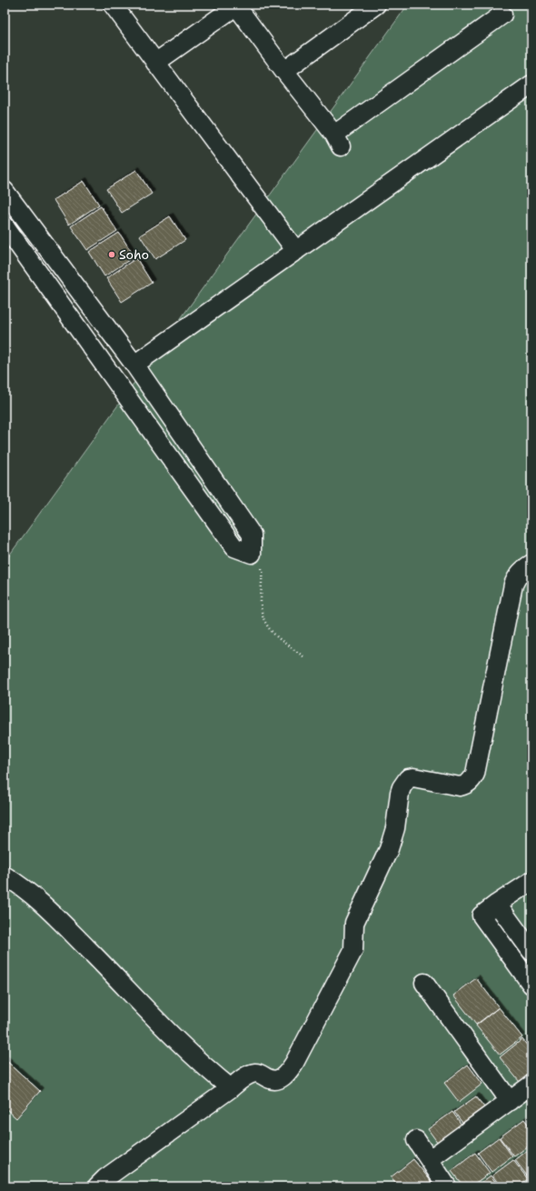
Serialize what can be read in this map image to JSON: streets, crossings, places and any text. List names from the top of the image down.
{
  "places": ["Soho"]
}
